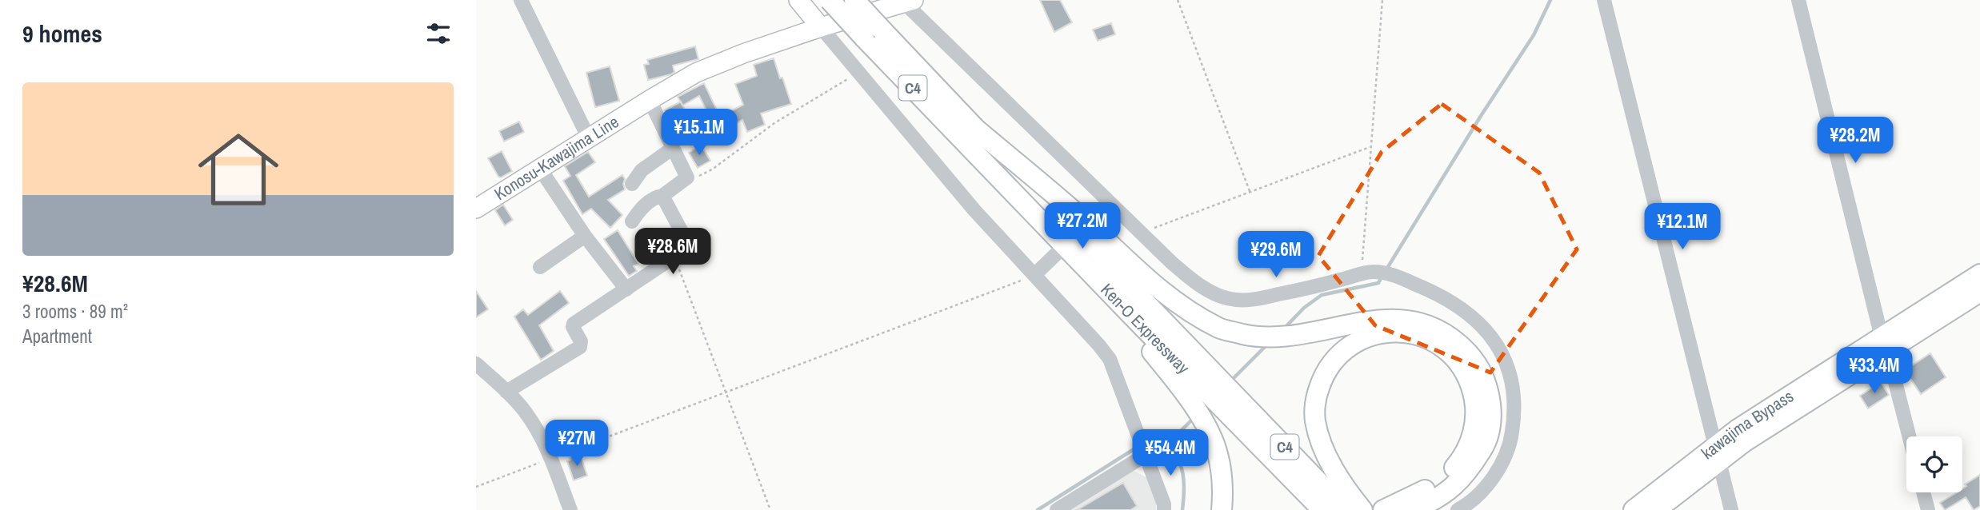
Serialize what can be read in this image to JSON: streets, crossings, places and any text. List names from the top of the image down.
{
  "streets": {
    "highway": ["C4", "Ken-O Expressway", "kawajima Bypass"],
    "main road": ["Konosu-Kawajima Line"]
  },
  "page": {
    "heading": "9 homes",
    "list": [
      {
        "name": "¥28.6M",
        "note": "3 rooms · 89 m² · Apartment"
      }
    ],
    "price": [
      "¥15.1M",
      "¥28.2M",
      "¥27.2M",
      "¥12.1M",
      "¥28.6M",
      "¥29.6M",
      "¥33.4M",
      "¥27M",
      "¥54.4M"
    ]
  }
}
